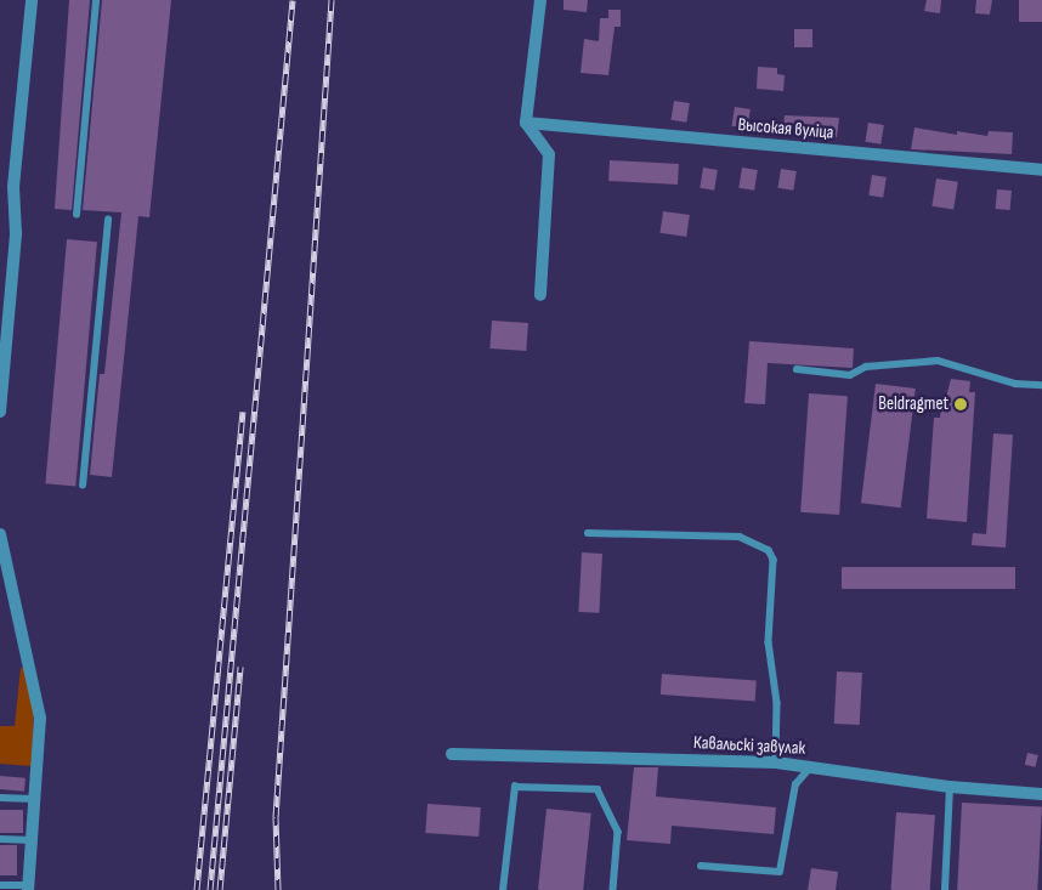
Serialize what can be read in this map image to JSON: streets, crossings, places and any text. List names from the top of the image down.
{
  "streets": {
    "street": ["Высокая вуліца", "Кавальскі завулак"]
  },
  "places": ["Beldragmet"]
}
